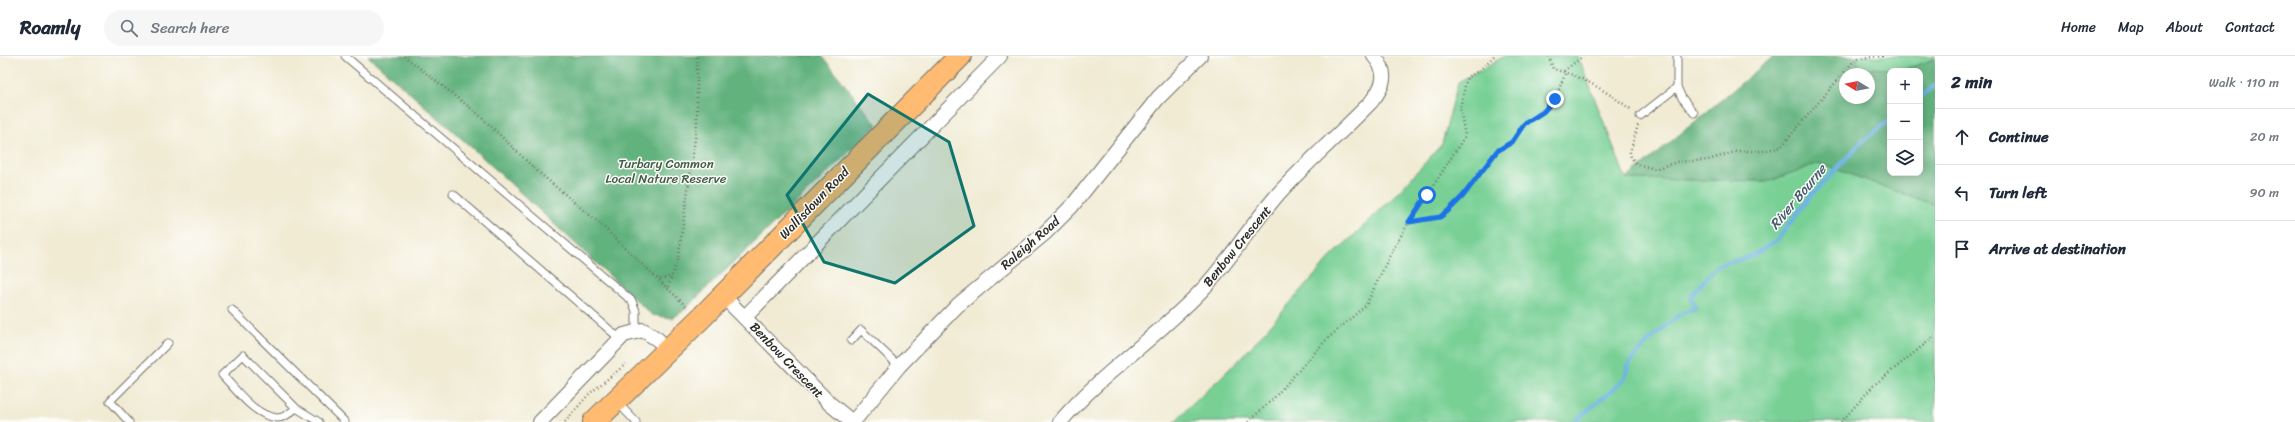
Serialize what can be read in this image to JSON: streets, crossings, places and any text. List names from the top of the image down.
{
  "streets": {
    "main road": ["Wallisdown Road"],
    "street": ["Raleigh Road", "Benbow Crescent"]
  },
  "crossings": [
    ["Wallisdown Road", "Benbow Crescent"],
    ["Raleigh Road", "Benbow Crescent"]
  ],
  "water": ["River Bourne"],
  "parks": ["Turbary Common Local Nature Reserve"],
  "north": "left",
  "page": {
    "header": "Roamly",
    "search": "Search here",
    "nav": [
      "Home",
      "Map",
      "About",
      "Contact"
    ],
    "heading": ["2 min", "Walk · 110 m"],
    "map_buttons": ["+", "−"],
    "list": [
      ["Continue", "20 m"],
      ["Turn left", "90 m"],
      "Arrive at destination"
    ]
  }
}
